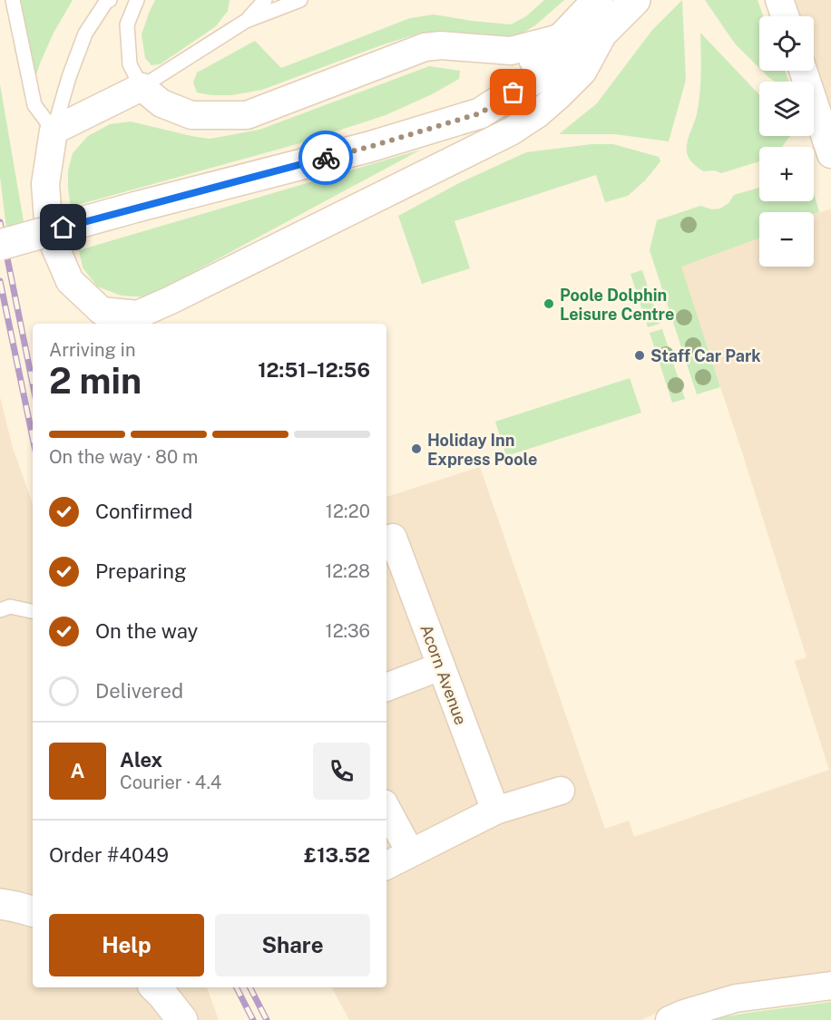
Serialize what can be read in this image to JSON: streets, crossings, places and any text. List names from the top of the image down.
{
  "streets": {
    "street": ["Acorn Avenue"]
  },
  "places": ["Poole Dolphin Leisure Centre", "Staff Car Park", "Holiday Inn Express Poole"],
  "page": {
    "map_buttons": ["+", "−"],
    "heading": ["2 min", "Arriving in", "12:51–12:56"],
    "panel": [
      "Alex",
      "Courier · 4.4",
      "Order #4049",
      "£13.52"
    ],
    "bar": "On the way · 80 m",
    "list": [
      ["Confirmed", "12:20"],
      ["Preparing", "12:28"],
      ["On the way", "12:36"],
      "Delivered"
    ],
    "round": "A",
    "buttons": ["Help", "Share"]
  }
}
